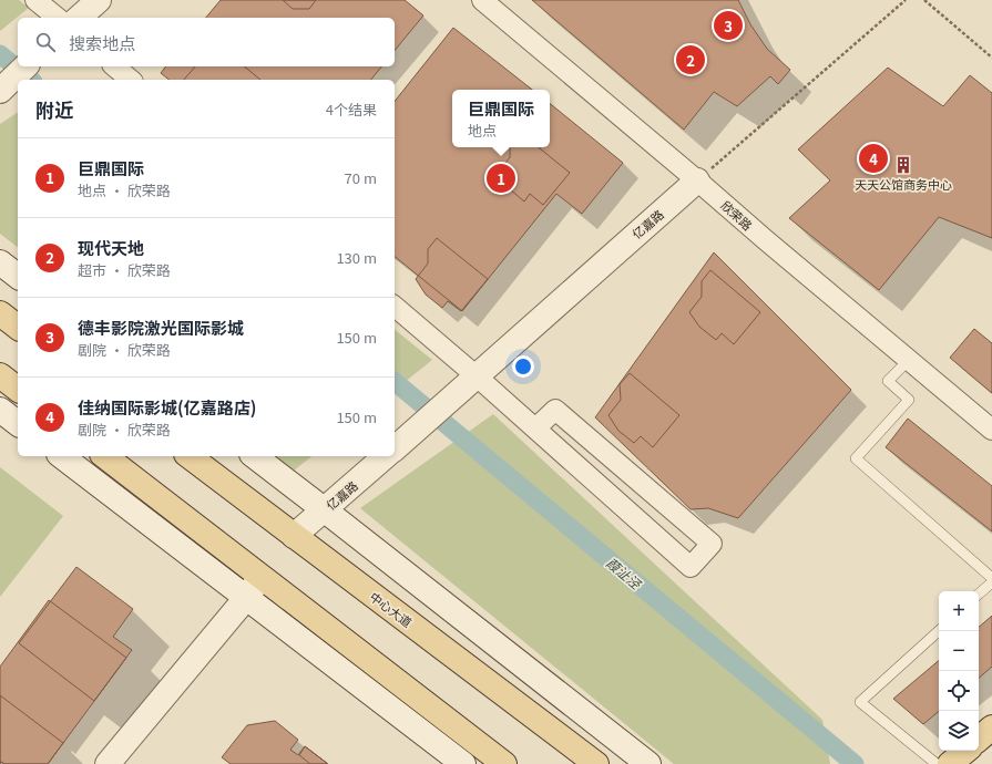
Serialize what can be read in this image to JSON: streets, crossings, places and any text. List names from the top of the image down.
{
  "streets": {
    "main road": ["亿嘉路", "中心大道"],
    "street": ["欣荣路"]
  },
  "crossings": [
    ["欣荣路", "亿嘉路"],
    ["亿嘉路", "中心大道"]
  ],
  "water": ["葭沚泾"],
  "places": {
    "building": ["天天公馆商务中心"]
  },
  "page": {
    "pins": [
      "3",
      "2",
      "4",
      "1"
    ],
    "search": "搜索地点",
    "heading": ["附近", "4个结果"],
    "popup": ["巨鼎国际", "地点"],
    "list": [
      {
        "mark": "1",
        "name": "巨鼎国际",
        "note": "地点 · 欣荣路",
        "value": "70 m"
      },
      {
        "mark": "2",
        "name": "现代天地",
        "note": "超市 · 欣荣路",
        "value": "130 m"
      },
      {
        "mark": "3",
        "name": "德丰影院激光国际影城",
        "note": "剧院 · 欣荣路",
        "value": "150 m"
      },
      {
        "mark": "4",
        "name": "佳纳国际影城(亿嘉路店)",
        "note": "剧院 · 欣荣路",
        "value": "150 m"
      }
    ],
    "map_buttons": ["+", "−"]
  }
}
